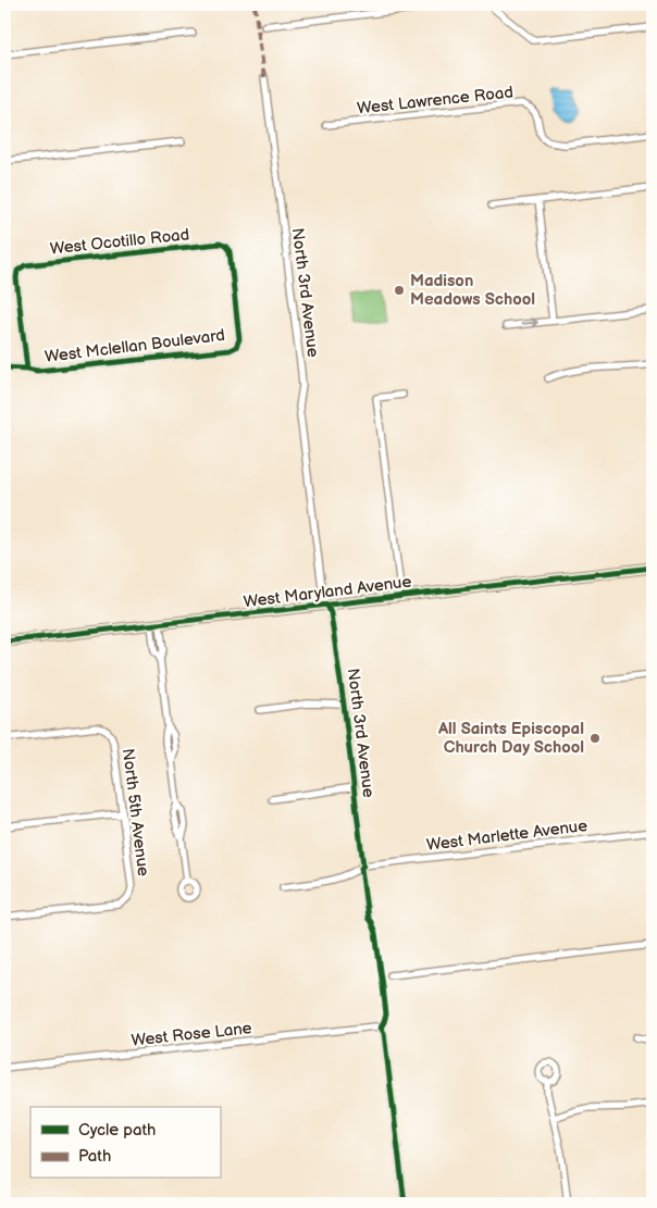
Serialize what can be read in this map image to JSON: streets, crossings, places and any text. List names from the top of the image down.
{
  "streets": {
    "street": [
      "West Lawrence Road",
      "West Ocotillo Road",
      "North 3rd Avenue",
      "West Mclellan Boulevard",
      "West Maryland Avenue",
      "North 5th Avenue",
      "West Marlette Avenue",
      "West Rose Lane"
    ]
  },
  "crossings": [
    ["West Ocotillo Road", "West Mclellan Boulevard"],
    ["North 3rd Avenue", "West Maryland Avenue"],
    ["North 3rd Avenue", "West Marlette Avenue"]
  ],
  "places": ["Madison Meadows School", "All Saints Episcopal Church Day School"],
  "legend": ["Cycle path", "Path"]
}
